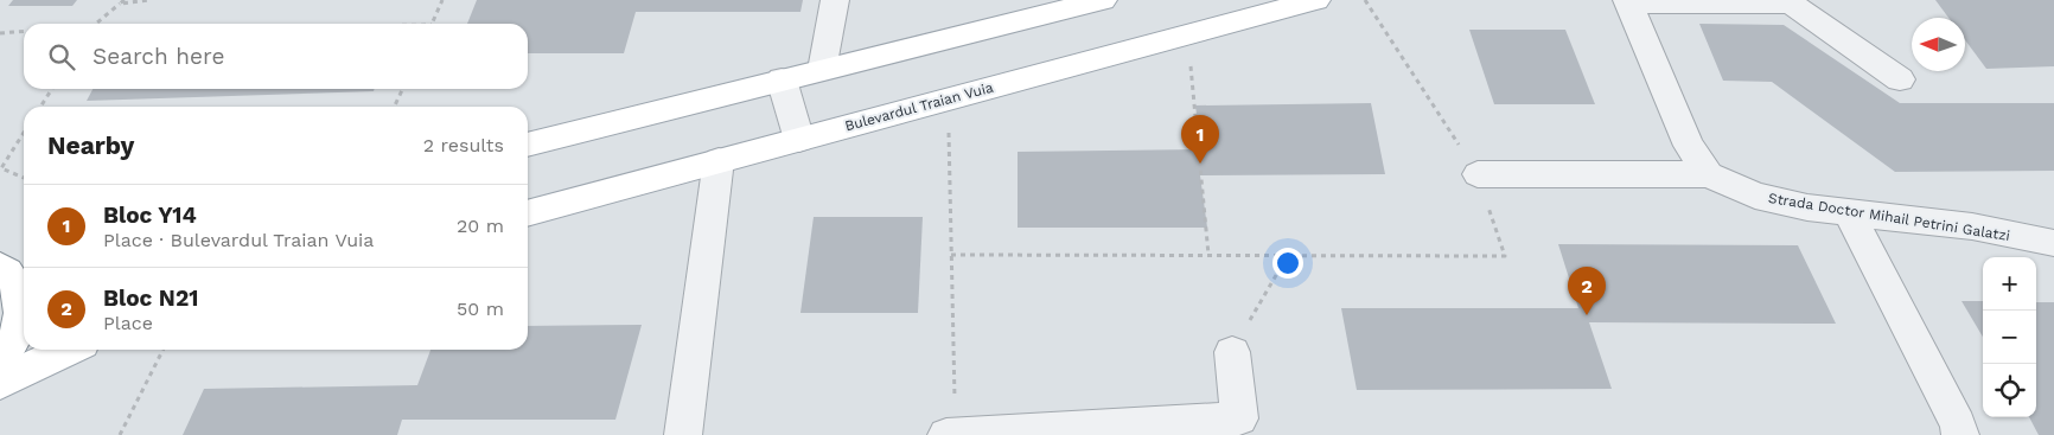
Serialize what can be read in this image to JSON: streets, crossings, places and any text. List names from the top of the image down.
{
  "streets": {
    "main road": ["Bulevardul Traian Vuia"],
    "street": ["Strada Doctor Mihail Petrini Galatzi"]
  },
  "north": "left",
  "page": {
    "search": "Search here",
    "heading": ["Nearby", "2 results"],
    "pins": ["1", "2"],
    "list": [
      {
        "mark": "1",
        "name": "Bloc Y14",
        "note": "Place · Bulevardul Traian Vuia",
        "value": "20 m"
      },
      {
        "mark": "2",
        "name": "Bloc N21",
        "note": "Place",
        "value": "50 m"
      }
    ],
    "map_buttons": ["+", "−"]
  }
}
